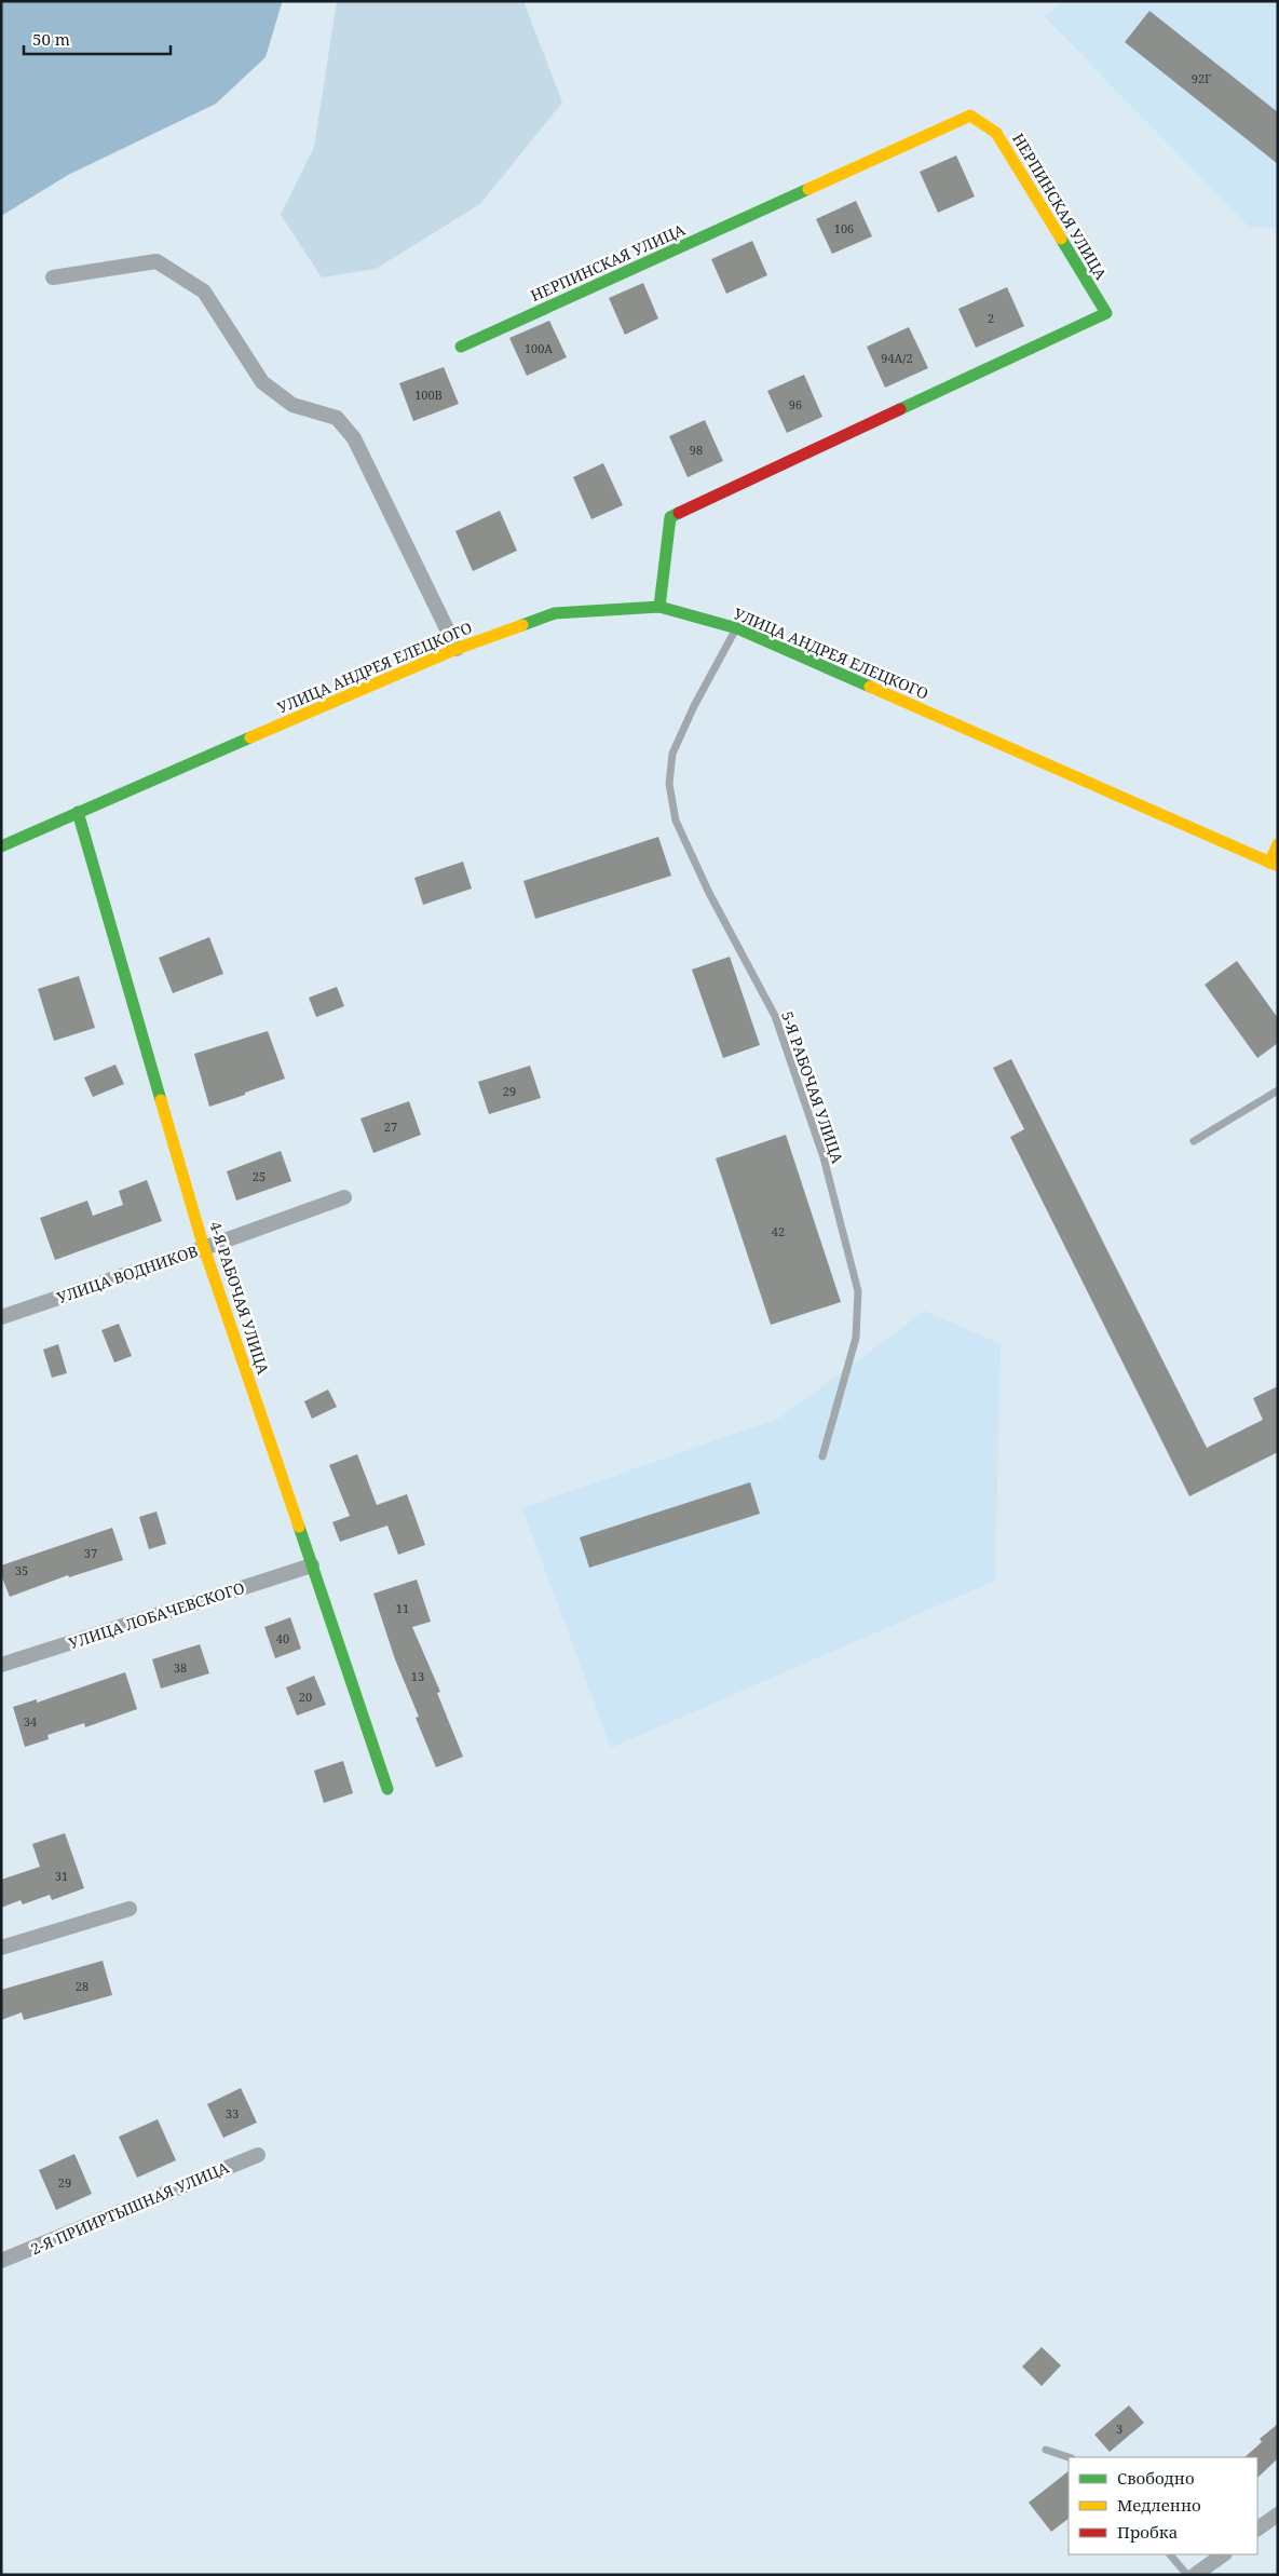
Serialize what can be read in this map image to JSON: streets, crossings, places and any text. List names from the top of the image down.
{
  "streets": {
    "street": [
      "НЕРПИНСКАЯ УЛИЦА",
      "УЛИЦА АНДРЕЯ ЕЛЕЦКОГО",
      "УЛИЦА ВОДНИКОВ",
      "4-Я РАБОЧАЯ УЛИЦА",
      "УЛИЦА ЛОБАЧЕВСКОГО",
      "2-Я ПРИИРТЫШНАЯ УЛИЦА"
    ],
    "lane": ["5-Я РАБОЧАЯ УЛИЦА"]
  },
  "crossings": [
    ["НЕРПИНСКАЯ УЛИЦА", "УЛИЦА АНДРЕЯ ЕЛЕЦКОГО"],
    ["УЛИЦА АНДРЕЯ ЕЛЕЦКОГО", "5-Я РАБОЧАЯ УЛИЦА"],
    ["УЛИЦА АНДРЕЯ ЕЛЕЦКОГО", "4-Я РАБОЧАЯ УЛИЦА"],
    ["УЛИЦА ВОДНИКОВ", "4-Я РАБОЧАЯ УЛИЦА"],
    ["4-Я РАБОЧАЯ УЛИЦА", "УЛИЦА ЛОБАЧЕВСКОГО"]
  ],
  "house_numbers": [
    "92Г",
    "106",
    "2",
    "100А",
    "94А/2",
    "100В",
    "96",
    "98",
    "29",
    "27",
    "25",
    "42",
    "37",
    "35",
    "11",
    "40",
    "38",
    "13",
    "20",
    "34",
    "31",
    "28",
    "33",
    "29",
    "3"
  ],
  "legend": ["Свободно", "Медленно", "Пробка"],
  "scale_bar": "50 m"
}
